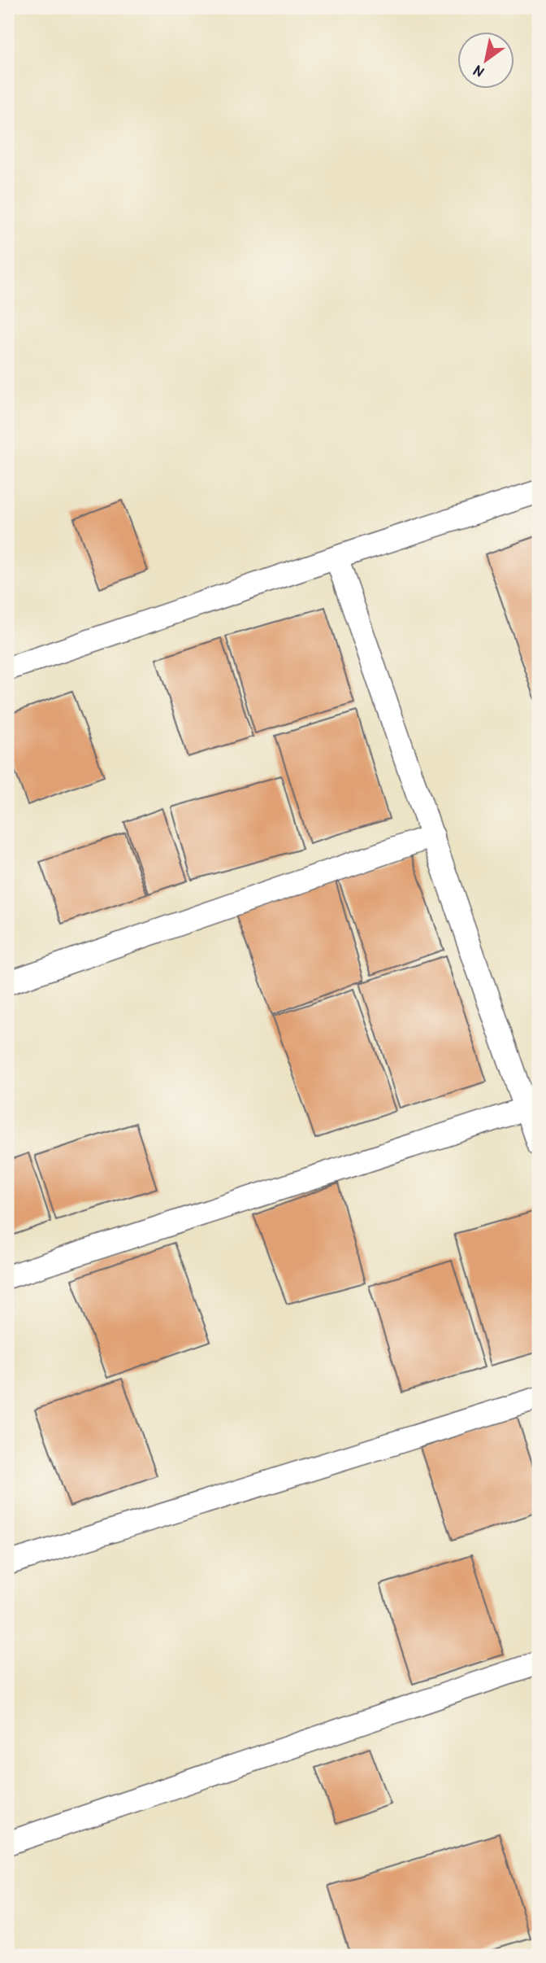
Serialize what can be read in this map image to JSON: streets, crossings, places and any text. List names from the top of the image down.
{
  "north": "bottom left"
}
